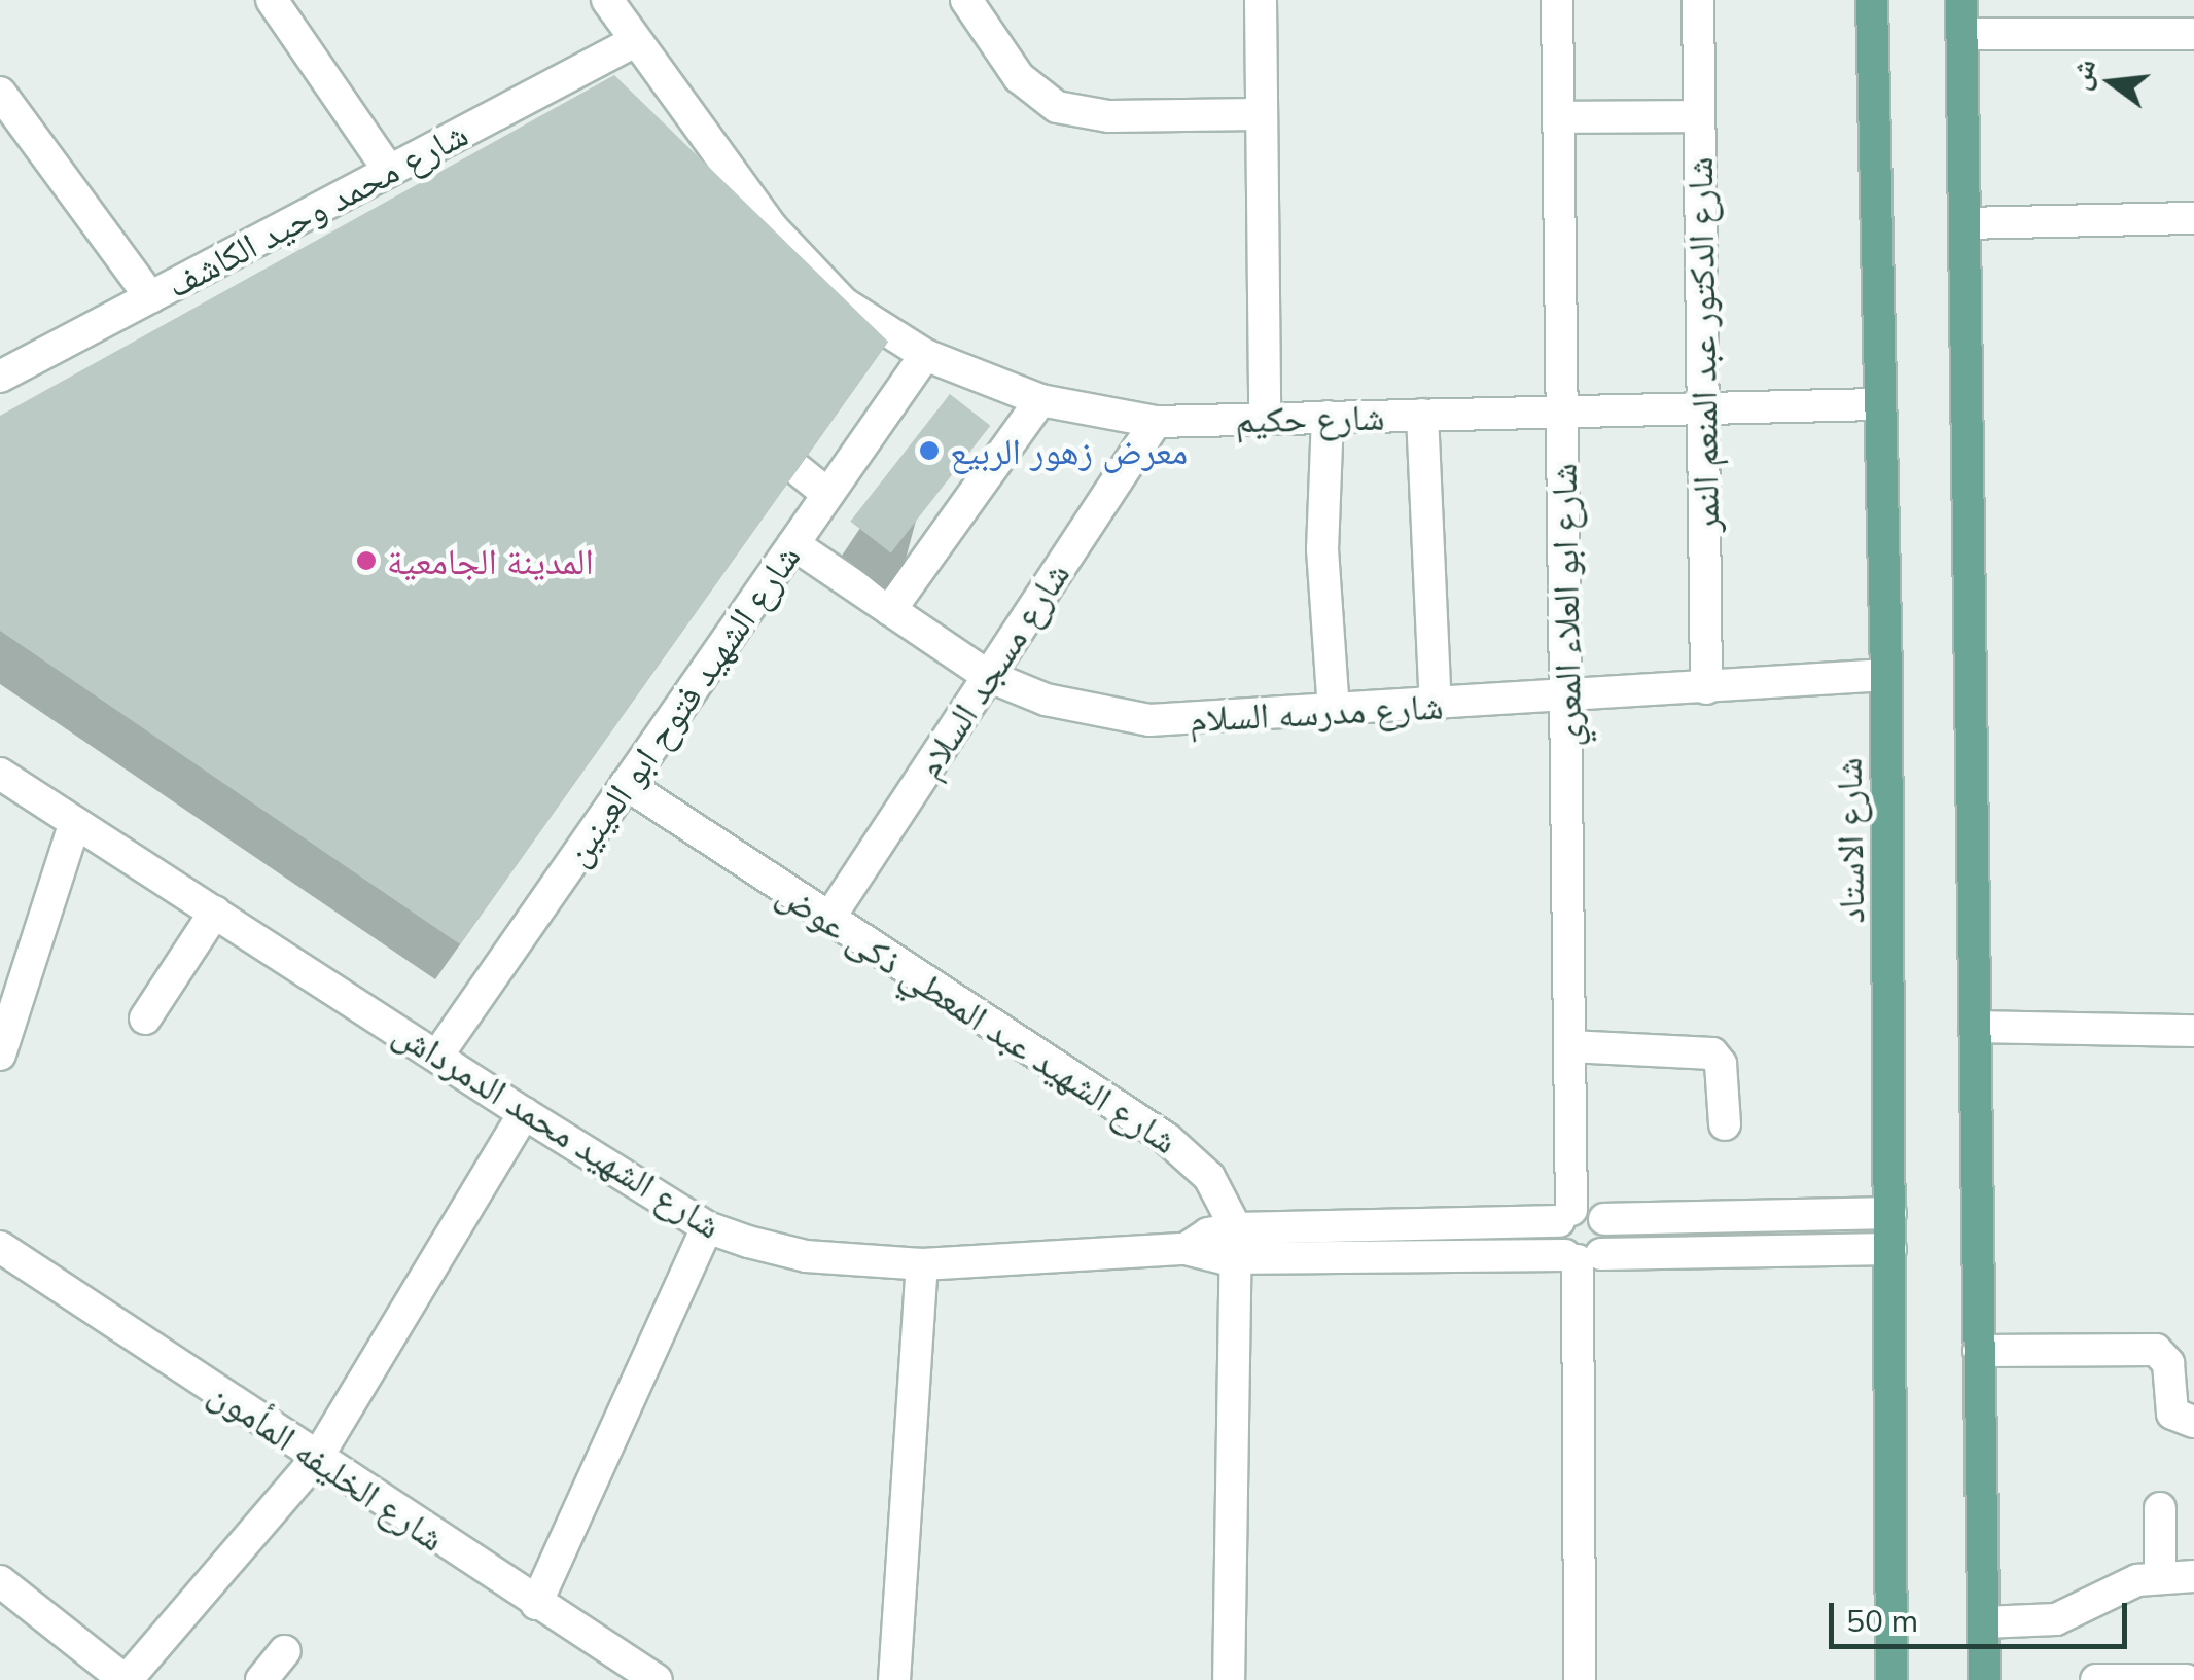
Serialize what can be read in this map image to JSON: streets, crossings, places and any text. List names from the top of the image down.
{
  "streets": {
    "main road": ["شارع الاستاد"],
    "street": [
      "شارع محمد وحيد الكاشف",
      "شارع الدكتور عبد المنعم النمر",
      "شارع حكيم",
      "شارع ابو العلاء المعري",
      "شارع مسجد السلام",
      "شارع الشهيد فتوح ابو العينين",
      "شارع مدرسه السلام",
      "شارع الشهيد عبد المعطي ذكى عوض",
      "شارع الشهيد محمد الدمرداش",
      "شارع الخليفه المأمون"
    ]
  },
  "crossings": [
    ["شارع محمد وحيد الكاشف", "شارع حكيم"],
    ["شارع الدكتور عبد المنعم النمر", "شارع حكيم"],
    ["شارع الدكتور عبد المنعم النمر", "شارع مدرسه السلام"],
    ["شارع حكيم", "شارع ابو العلاء المعري"],
    ["شارع حكيم", "شارع مسجد السلام"],
    ["شارع حكيم", "شارع الشهيد فتوح ابو العينين"],
    ["شارع حكيم", "شارع الاستاد"],
    ["شارع ابو العلاء المعري", "شارع مدرسه السلام"],
    ["شارع ابو العلاء المعري", "شارع الشهيد محمد الدمرداش"],
    ["شارع مسجد السلام", "شارع مدرسه السلام"],
    ["شارع مسجد السلام", "شارع الشهيد عبد المعطي ذكى عوض"],
    ["شارع الشهيد فتوح ابو العينين", "شارع مدرسه السلام"],
    ["شارع الشهيد فتوح ابو العينين", "شارع الشهيد عبد المعطي ذكى عوض"],
    ["شارع الشهيد فتوح ابو العينين", "شارع الشهيد محمد الدمرداش"],
    ["شارع مدرسه السلام", "شارع الاستاد"],
    ["شارع الاستاد", "شارع الشهيد محمد الدمرداش"],
    ["شارع الشهيد عبد المعطي ذكى عوض", "شارع الشهيد محمد الدمرداش"]
  ],
  "places": ["معرض زهور الربيع", "المدينة الجامعية"],
  "scale_bar": "50 m",
  "north": "left"
}
